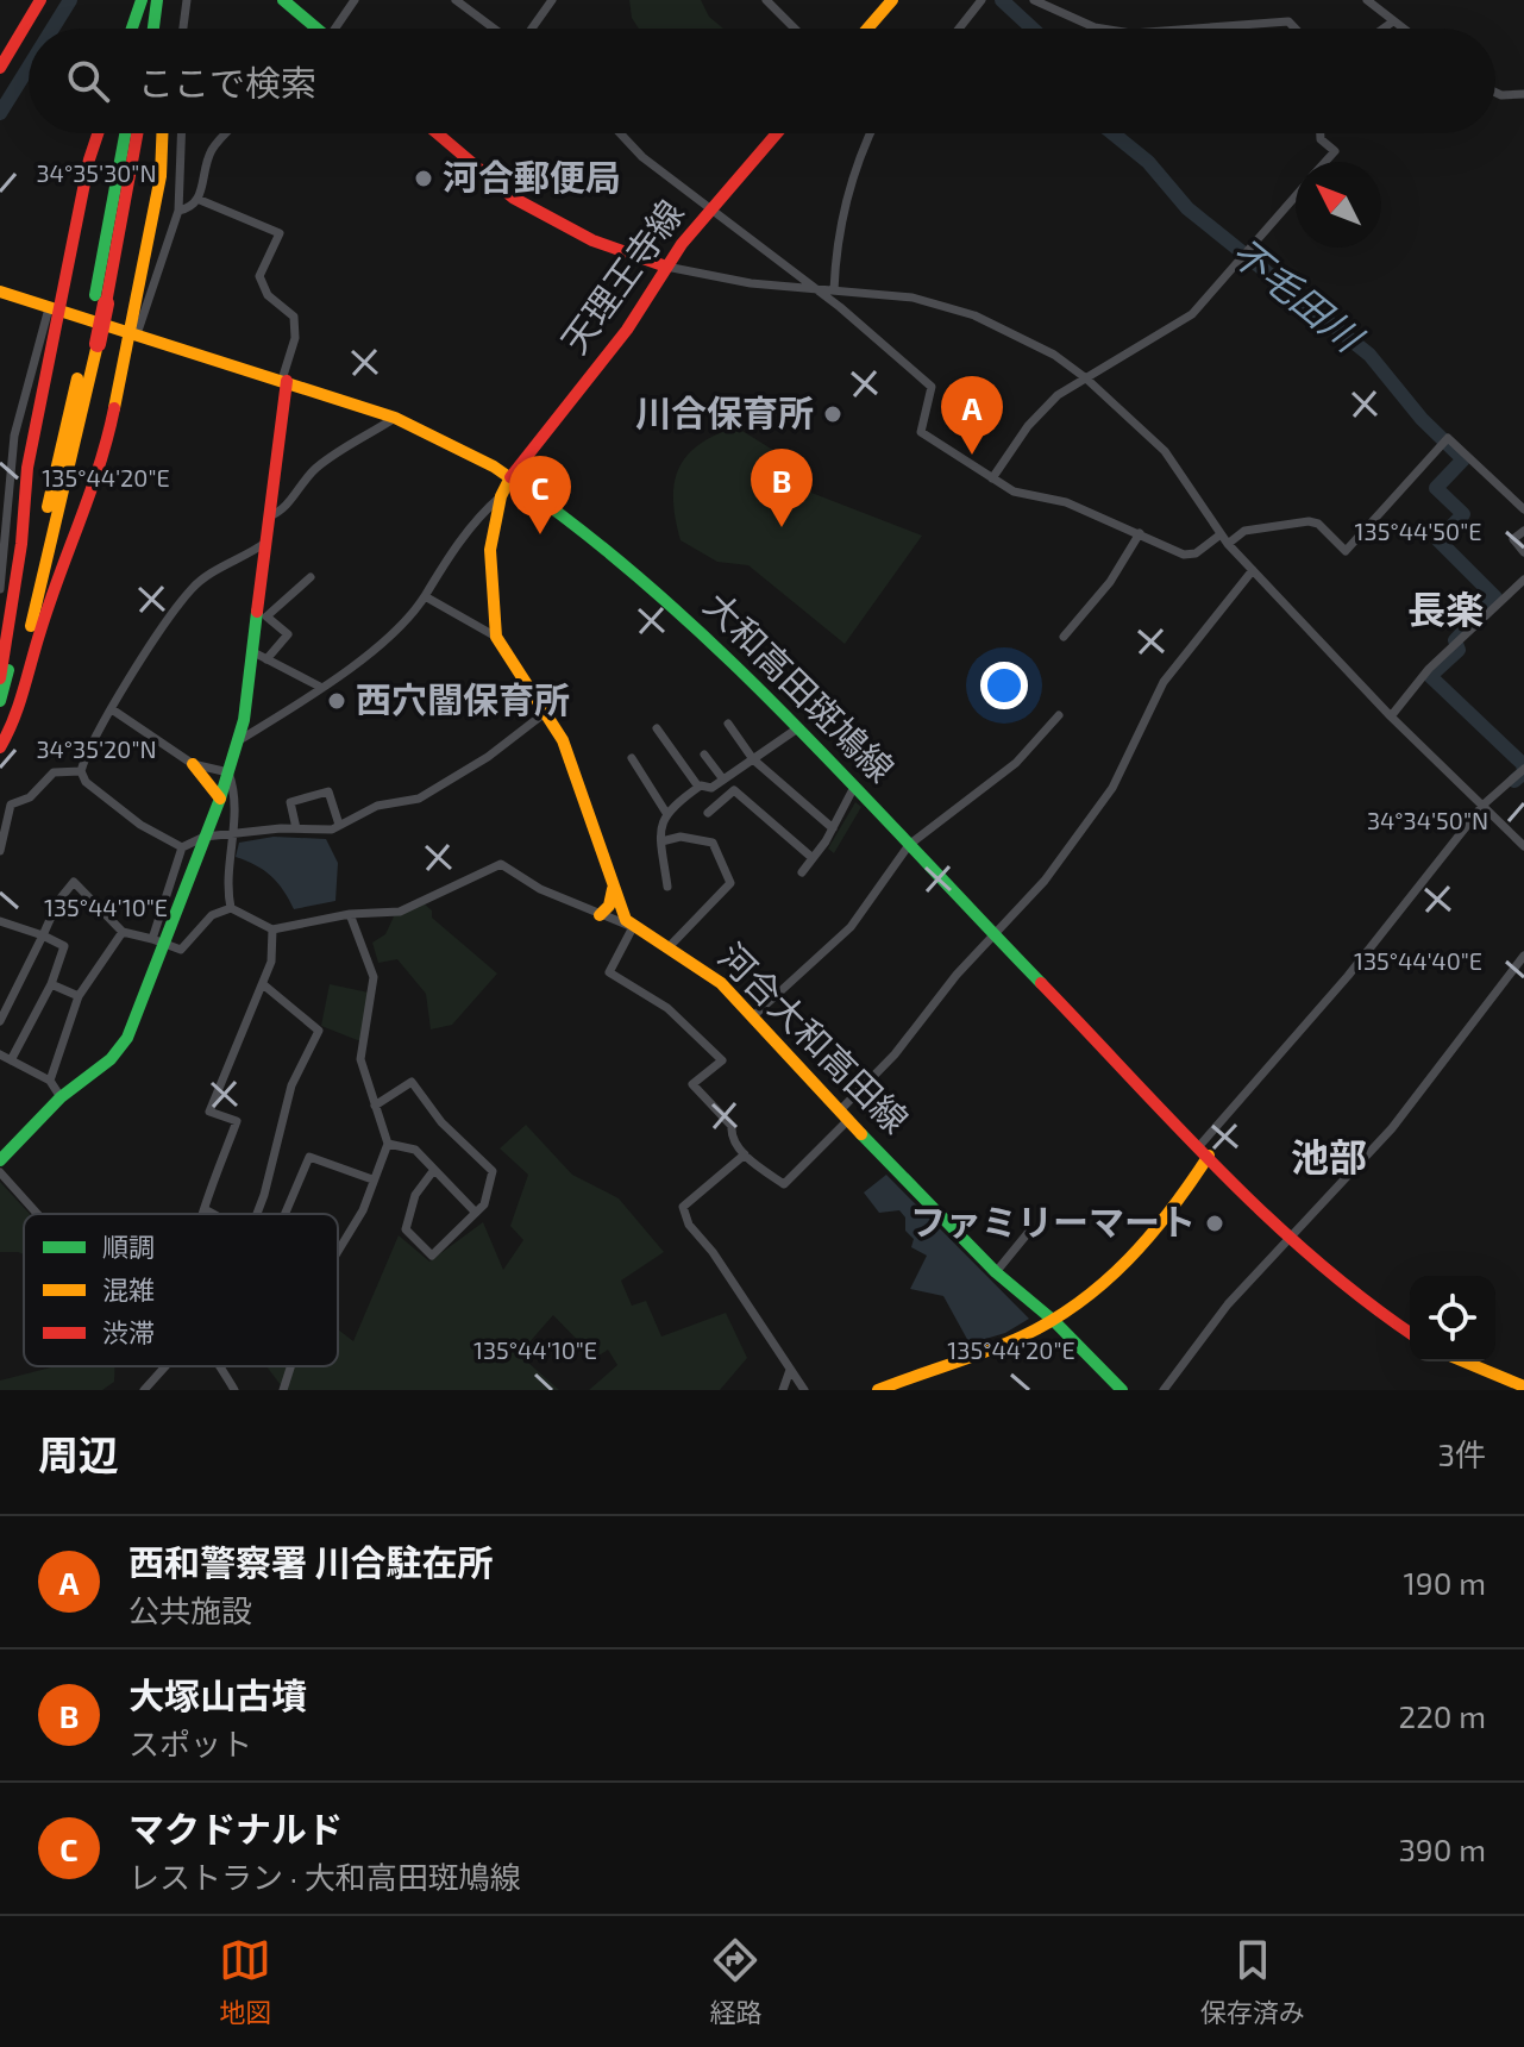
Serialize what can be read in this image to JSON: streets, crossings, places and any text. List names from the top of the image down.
{
  "streets": {
    "main road": ["天理王寺線", "大和高田斑鳩線", "河合大和高田線"]
  },
  "crossings": [
    ["天理王寺線", "大和高田斑鳩線"]
  ],
  "districts": ["長楽", "池部"],
  "water": ["不毛田川"],
  "places": [
    "河合郵便局",
    "川合保育所",
    "西穴闇保育所",
    "ファミリーマート"
  ],
  "legend": ["順調", "混雑", "渋滞"],
  "north": "top left",
  "page": {
    "search": "ここで検索",
    "pins": ["A", "B", "C"],
    "heading": ["周辺", "3件"],
    "list": [
      {
        "mark": "A",
        "name": "西和警察署 川合駐在所",
        "note": "公共施設",
        "value": "190 m"
      },
      {
        "mark": "B",
        "name": "大塚山古墳",
        "note": "スポット",
        "value": "220 m"
      },
      {
        "mark": "C",
        "name": "マクドナルド",
        "note": "レストラン · 大和高田斑鳩線",
        "value": "390 m"
      }
    ],
    "nav": ["地図", "経路", "保存済み"]
  },
  "coordinates": [
    "34°35'30\"N",
    "135°44'20\"E",
    "135°44'50\"E",
    "34°35'20\"N",
    "34°34'50\"N",
    "135°44'10\"E",
    "135°44'40\"E"
  ]
}
